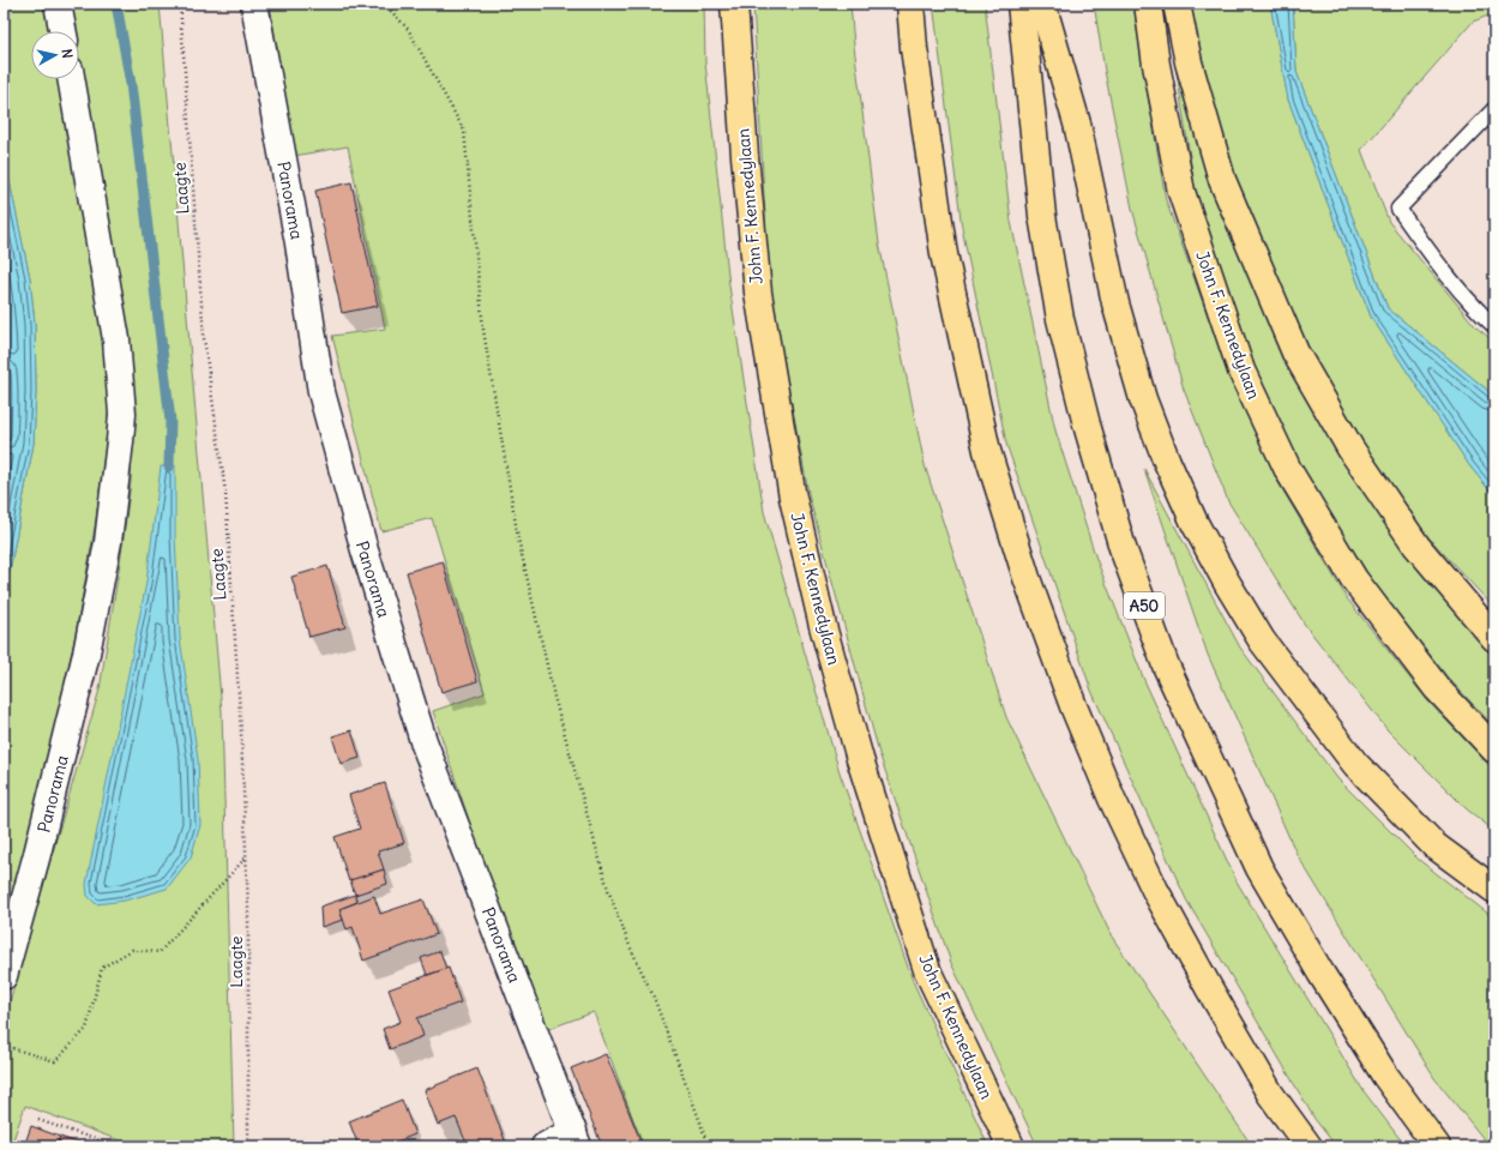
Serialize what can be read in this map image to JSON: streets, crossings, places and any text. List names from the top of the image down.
{
  "streets": {
    "highway": ["John F. Kennedylaan", "A50"],
    "street": ["Panorama"],
    "path": ["Laagte"]
  },
  "north": "right"
}
